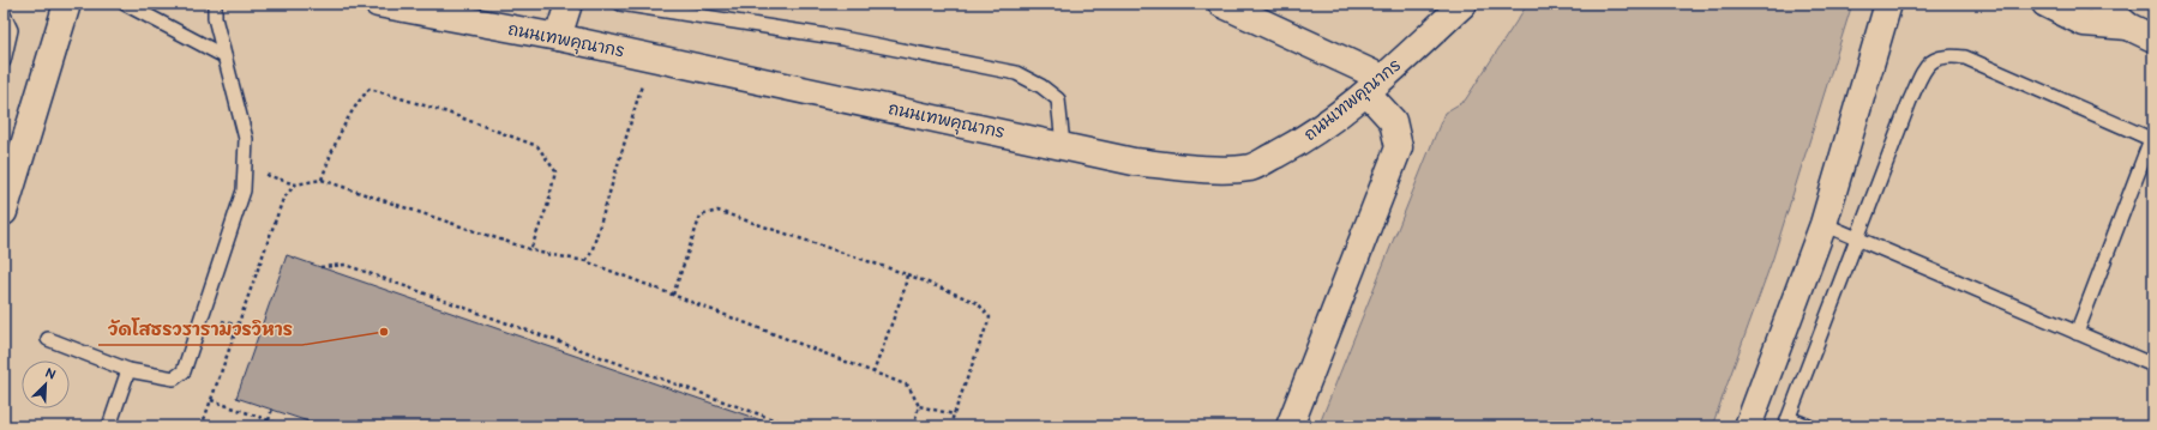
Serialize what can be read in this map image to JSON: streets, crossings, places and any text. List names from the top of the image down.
{
  "streets": {
    "main road": ["ถนนเทพคุณากร"]
  },
  "places": ["วัดโสธรวรารามวรวิหาร"],
  "north": "top right"
}
